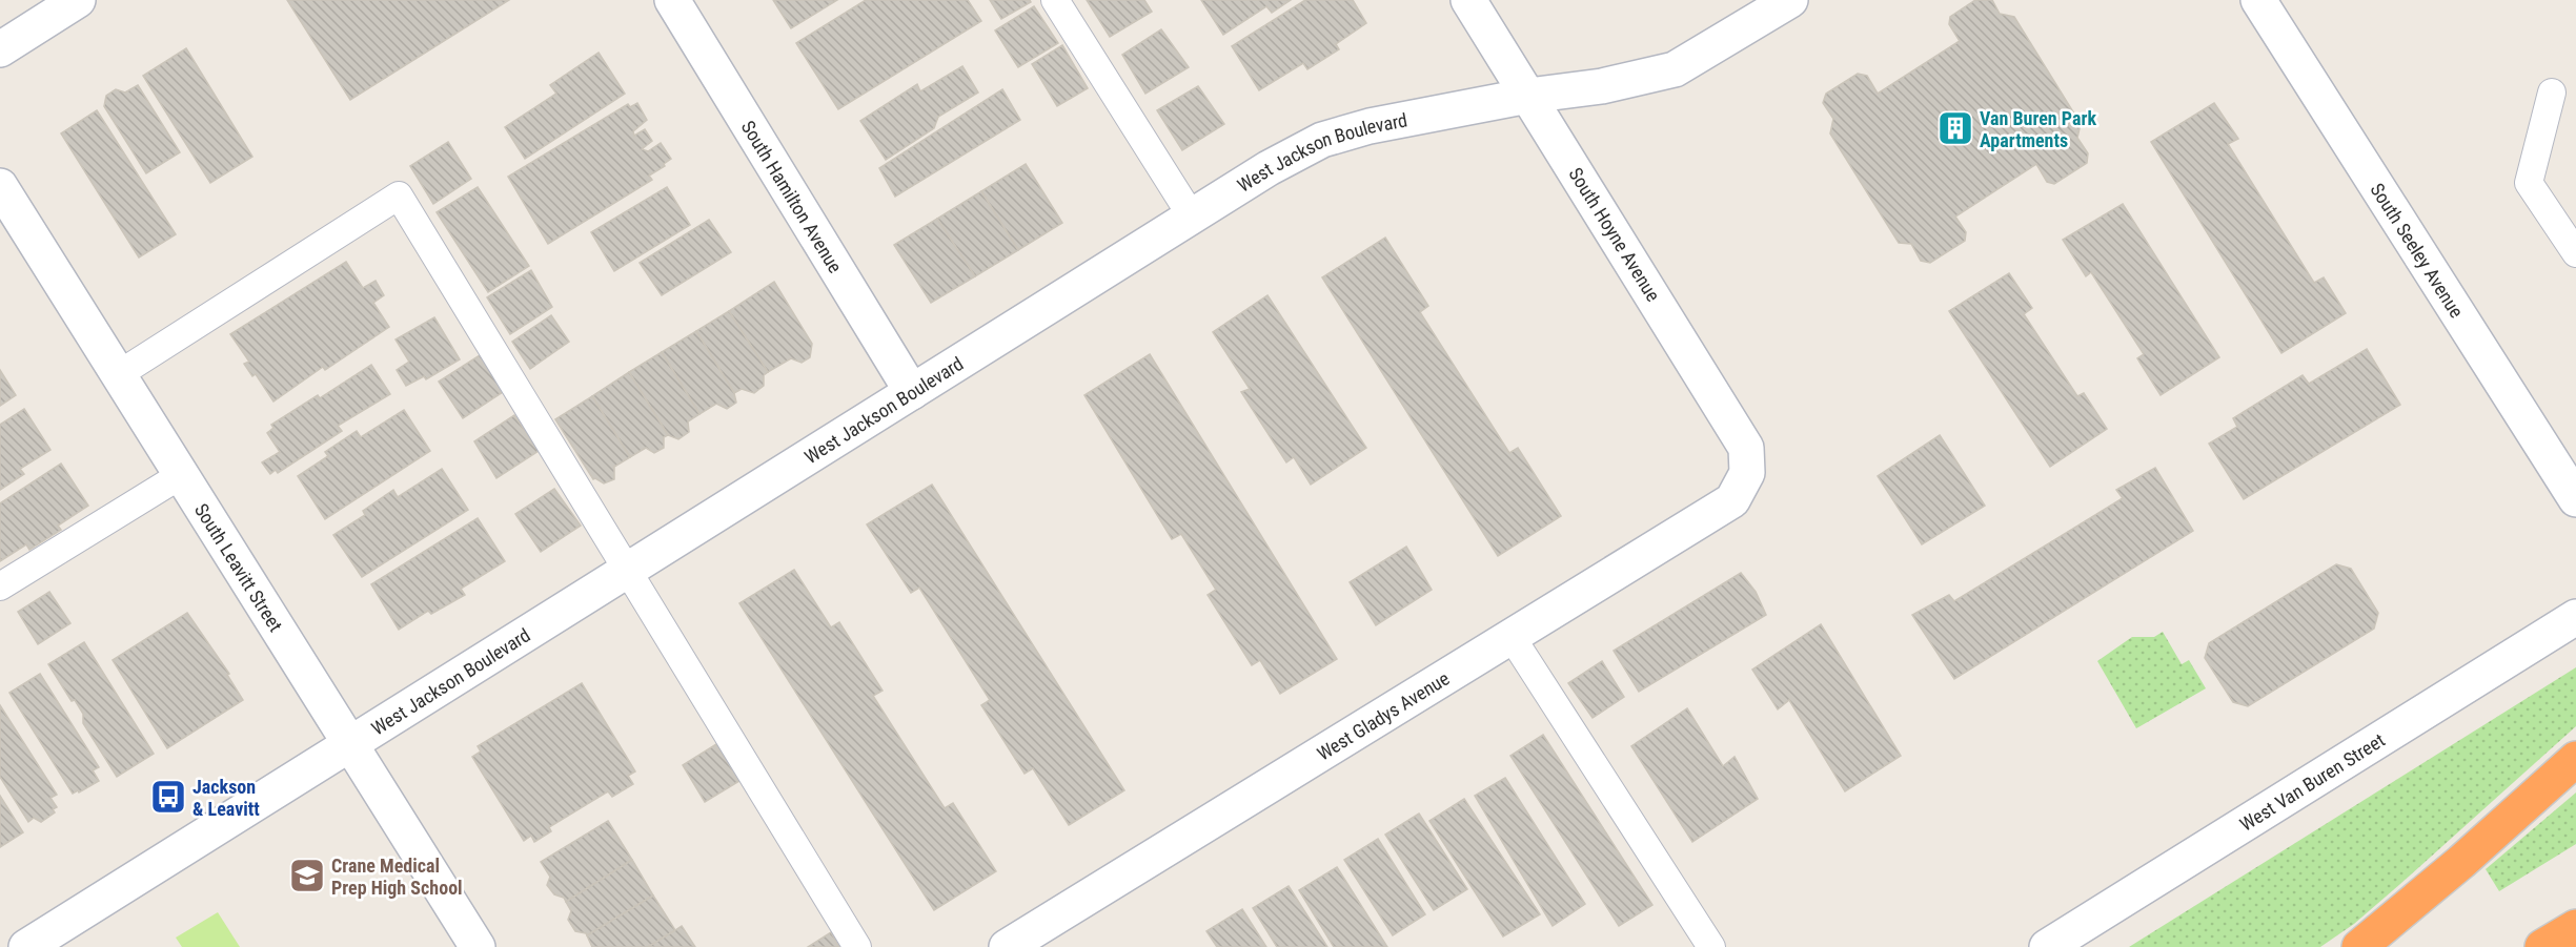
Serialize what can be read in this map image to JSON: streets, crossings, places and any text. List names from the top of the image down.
{
  "streets": {
    "street": [
      "West Jackson Boulevard",
      "South Hamilton Avenue",
      "South Hoyne Avenue",
      "South Seeley Avenue",
      "South Leavitt Street",
      "West Gladys Avenue",
      "West Van Buren Street"
    ]
  },
  "crossings": [
    ["West Jackson Boulevard", "South Hamilton Avenue"],
    ["West Jackson Boulevard", "South Hoyne Avenue"],
    ["West Jackson Boulevard", "South Leavitt Street"],
    ["South Hoyne Avenue", "West Gladys Avenue"]
  ],
  "places": {
    "building": ["Van Buren Park Apartments"],
    "bus stop": ["Jackson & Leavitt"],
    "school or university": ["Crane Medical Prep High School"]
  }
}
